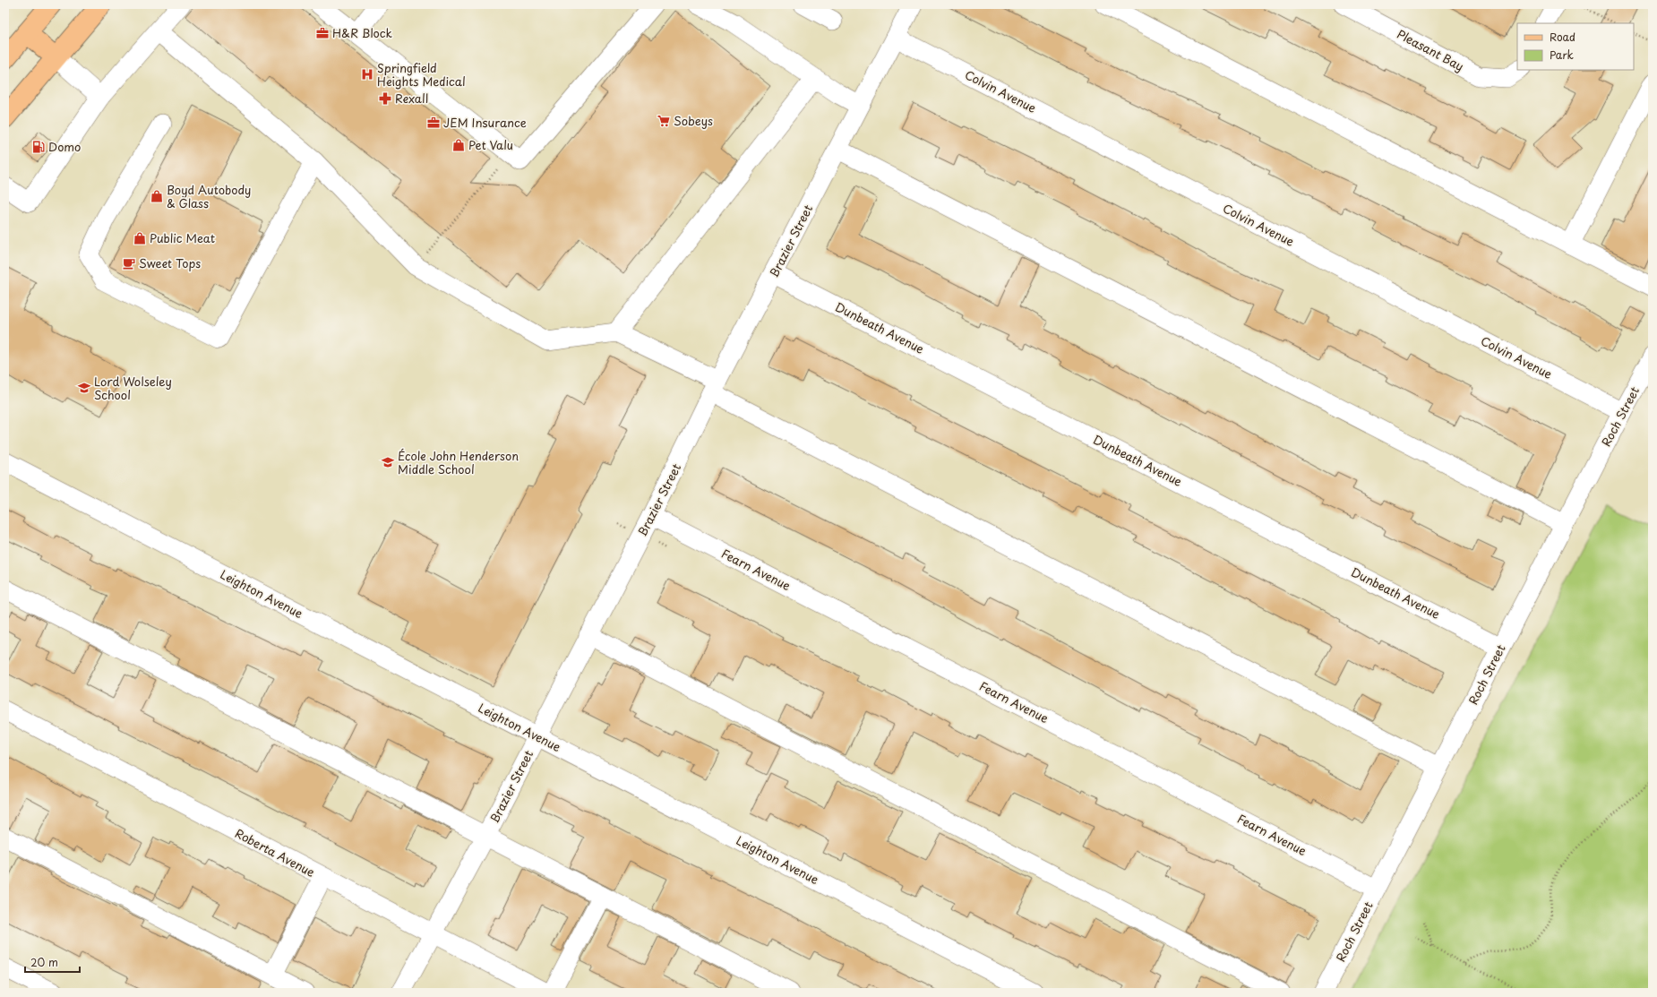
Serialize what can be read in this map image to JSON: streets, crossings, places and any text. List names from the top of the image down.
{
  "streets": {
    "street": [
      "Pleasant Bay",
      "Colvin Avenue",
      "Brazier Street",
      "Dunbeath Avenue",
      "Roch Street",
      "Fearn Avenue",
      "Leighton Avenue",
      "Roberta Avenue"
    ]
  },
  "crossings": [
    ["Colvin Avenue", "Brazier Street"],
    ["Colvin Avenue", "Roch Street"],
    ["Brazier Street", "Dunbeath Avenue"],
    ["Brazier Street", "Fearn Avenue"],
    ["Brazier Street", "Leighton Avenue"],
    ["Brazier Street", "Roberta Avenue"],
    ["Dunbeath Avenue", "Roch Street"],
    ["Roch Street", "Fearn Avenue"]
  ],
  "places": {
    "office": ["H&R Block", "JEM Insurance"],
    "hospital": ["Springfield Heights Medical"],
    "pharmacy": ["Rexall"],
    "supermarket": ["Sobeys"],
    "shop": ["Pet Valu", "Boyd Autobody & Glass", "Public Meat"],
    "fuel station": ["Domo"],
    "cafe": ["Sweet Tops"],
    "school or university": ["Lord Wolseley School", "École John Henderson Middle School"]
  },
  "legend": ["Road", "Park"],
  "scale_bar": "20 m"
}
